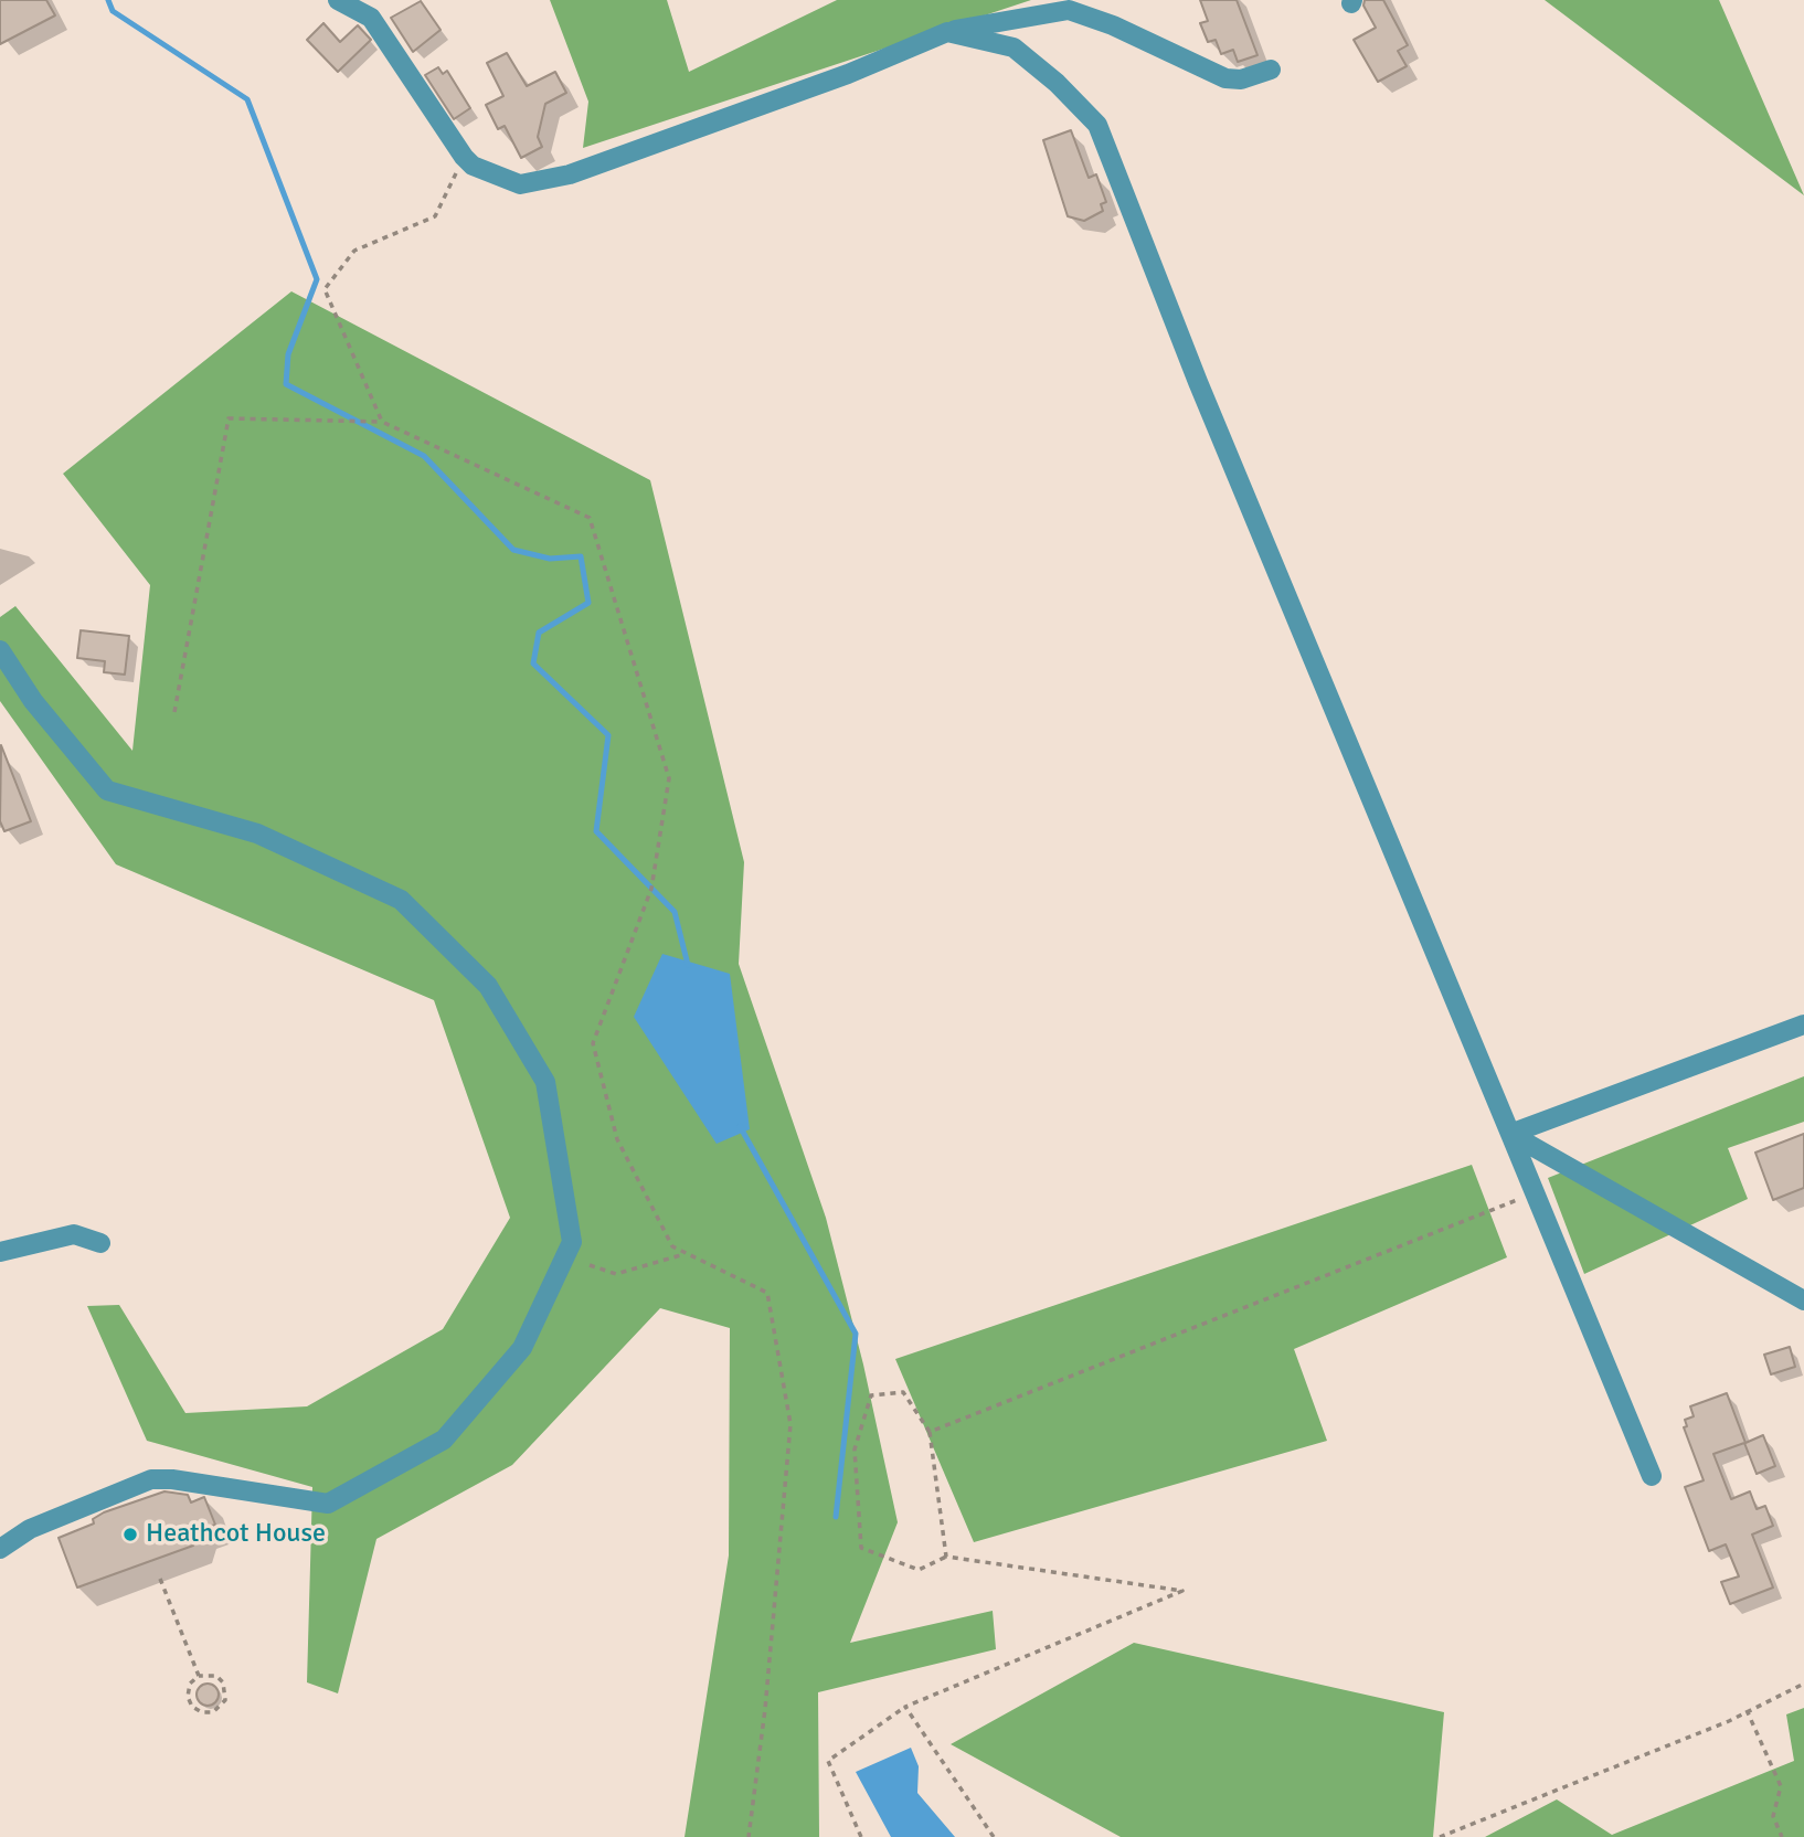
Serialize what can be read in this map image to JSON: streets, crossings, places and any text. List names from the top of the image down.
{
  "places": ["Heathcot House"]
}
